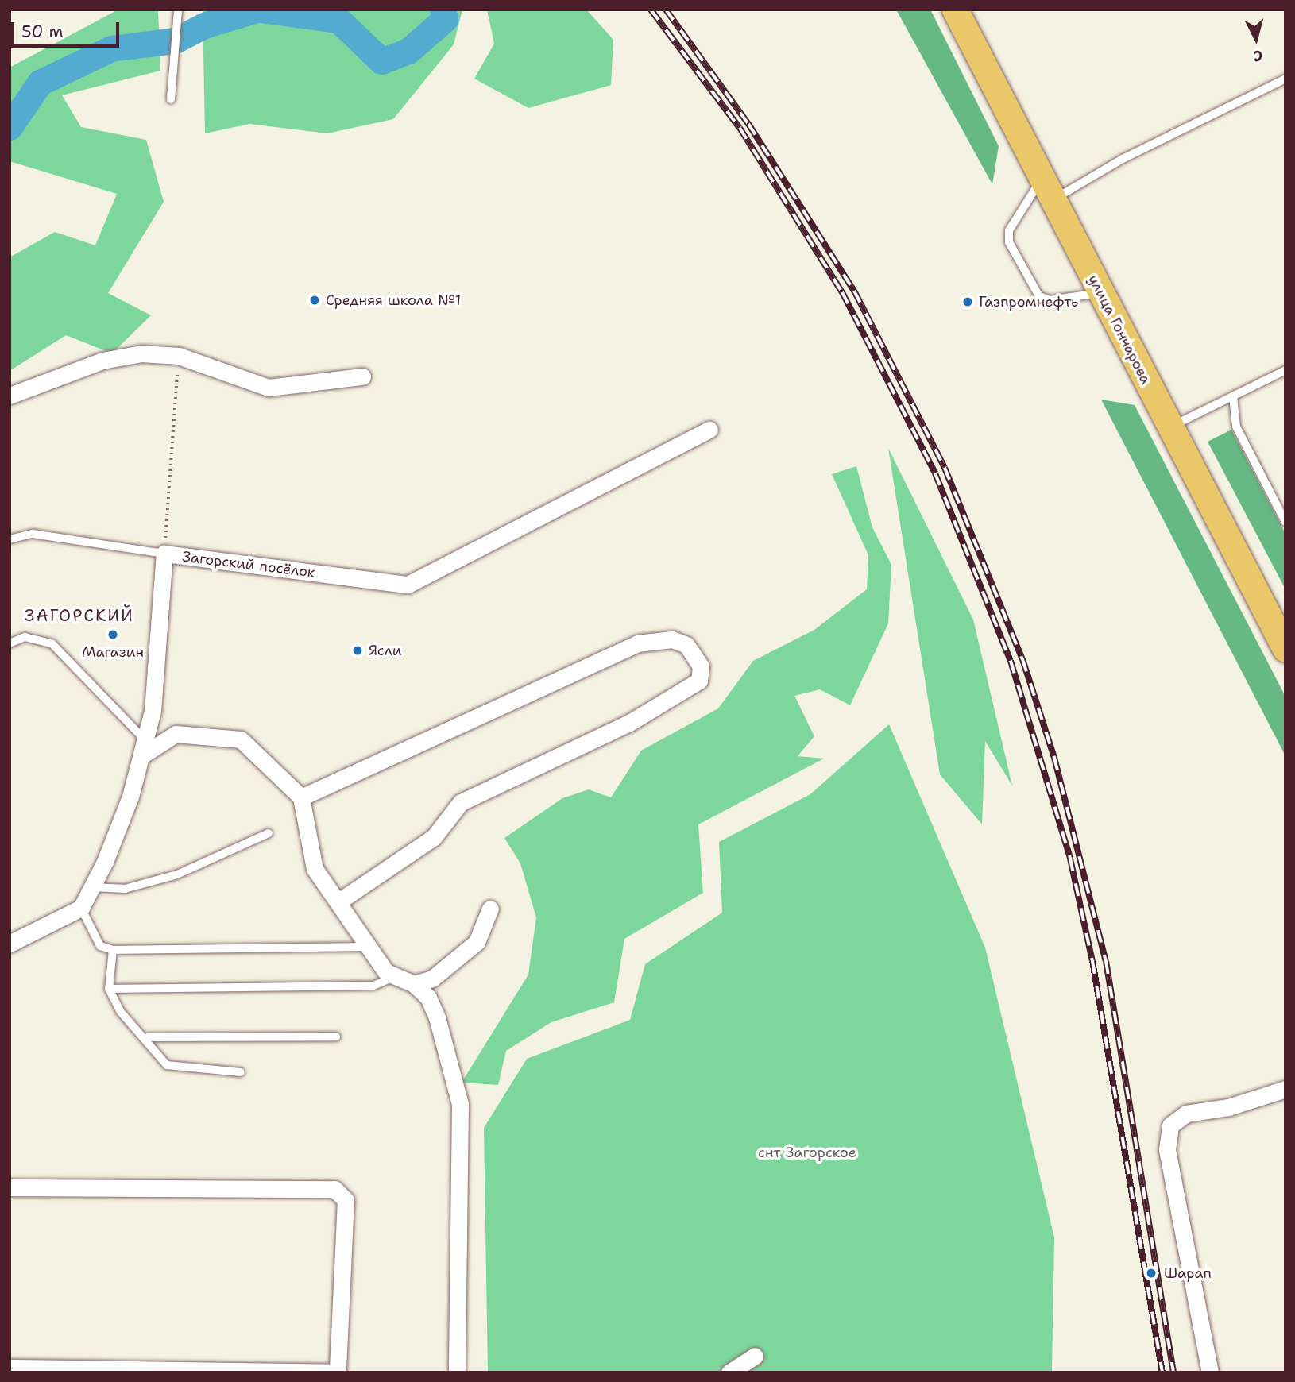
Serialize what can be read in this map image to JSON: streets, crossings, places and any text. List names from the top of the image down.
{
  "streets": {
    "main road": ["улица Гончарова"],
    "street": ["Загорский посёлок"]
  },
  "districts": ["ЗАГОРСКИЙ"],
  "parks": ["снт Загорское"],
  "places": [
    "Средняя школа №1",
    "Газпромнефть",
    "Магазин",
    "Ясли",
    "Шарап"
  ],
  "scale_bar": "50 m",
  "north": "bottom"
}
